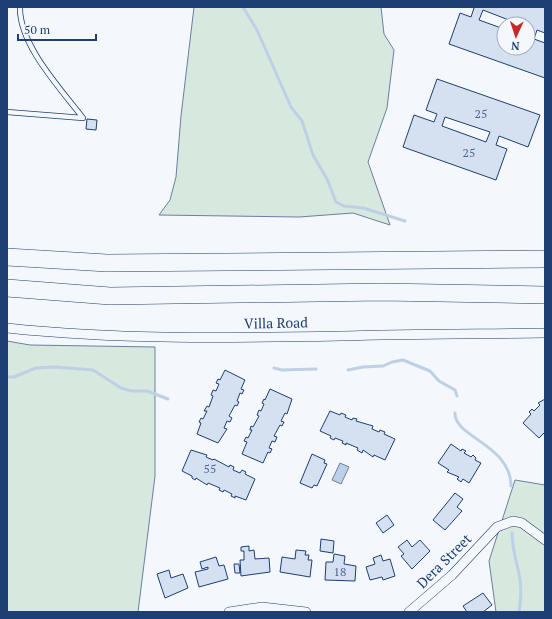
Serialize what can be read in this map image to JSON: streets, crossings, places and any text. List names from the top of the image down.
{
  "streets": {
    "street": ["Villa Road", "Dera Street"]
  },
  "house_numbers": [
    "25",
    "25",
    "55",
    "18"
  ],
  "scale_bar": "50 m",
  "north": "bottom"
}
